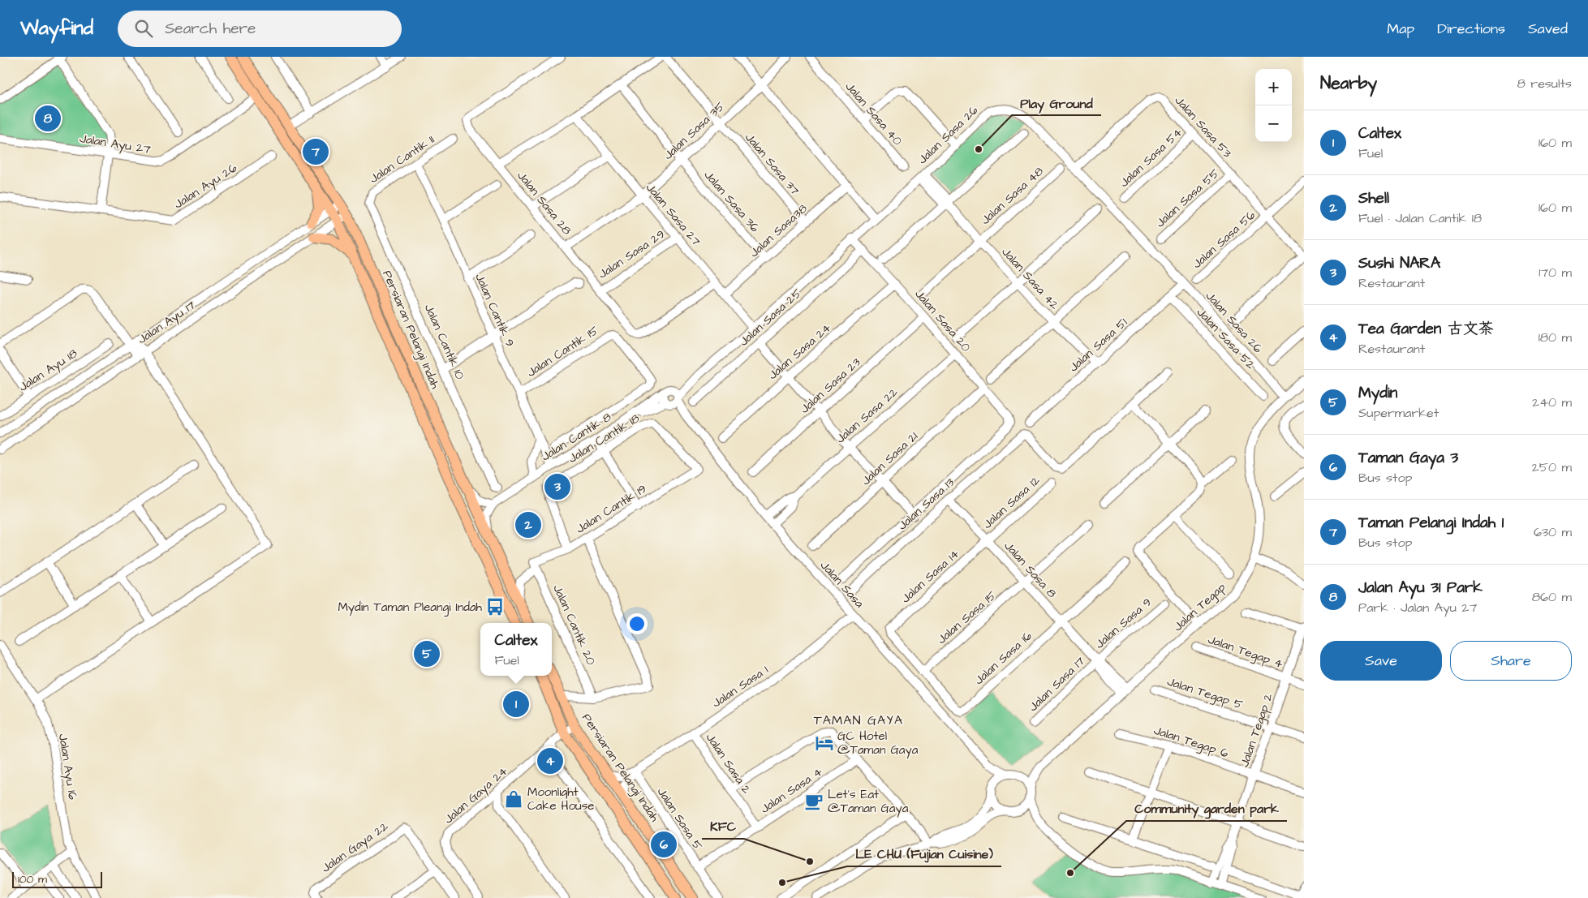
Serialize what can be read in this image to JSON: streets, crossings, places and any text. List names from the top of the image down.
{
  "streets": {
    "main road": ["Persiaran Pelangi Indah"],
    "street": [
      "Jalan Sasa 40",
      "Jalan Sasa 53",
      "Jalan Sasa 35",
      "Jalan Sasa 26",
      "Jalan Ayu 27",
      "Jalan Sasa 54",
      "Jalan Cantik 11",
      "Jalan Sasa 37",
      "Jalan Ayu 26",
      "Jalan Sasa 48",
      "Jalan Sasa 55",
      "Jalan Sasa 36",
      "Jalan Sasa 28",
      "Jalan Sasa 27",
      "Jalan Sasa38",
      "Jalan Sasa 56",
      "Jalan Sasa 29",
      "Jalan Sasa 42",
      "Jalan Cantik 9",
      "Jalan Sasa 25",
      "Jalan Sasa 20",
      "Jalan Ayu 17",
      "Jalan Sasa 52",
      "Jalan Cantik 10",
      "Jalan Sasa 51",
      "Jalan Cantik 15",
      "Jalan Sasa 24",
      "Jalan Ayu 18",
      "Jalan Sasa 23",
      "Jalan Sasa 22",
      "Jalan Cantik 8",
      "Jalan Cantik 18",
      "Jalan Sasa 21",
      "Jalan Sasa 12",
      "Jalan Sasa 13",
      "Jalan Cantik 19",
      "Jalan Sasa 8",
      "Jalan Sasa 14",
      "Jalan Sasa",
      "Jalan Tegap",
      "Jalan Sasa 15",
      "Jalan Sasa 9",
      "Jalan Cantik 20",
      "Jalan Tegap 4",
      "Jalan Sasa 16",
      "Jalan Sasa 17",
      "Jalan Sasa 1",
      "Jalan Tegap 5",
      "Jalan Tegap 2",
      "Jalan Tegap 6",
      "Jalan Sasa 2",
      "Jalan Ayu 16",
      "Jalan Sasa 4",
      "Jalan Gaya 24",
      "Jalan Sasa 5",
      "Jalan Gaya 22"
    ]
  },
  "crossings": [
    ["Jalan Sasa 53", "Jalan Sasa 26"],
    ["Jalan Sasa 53", "Jalan Sasa 54"],
    ["Jalan Sasa 53", "Jalan Sasa 55"],
    ["Jalan Sasa 53", "Jalan Sasa 56"],
    ["Jalan Sasa 35", "Jalan Sasa 37"],
    ["Jalan Sasa 35", "Jalan Sasa 36"],
    ["Jalan Sasa 35", "Jalan Sasa 28"],
    ["Jalan Sasa 35", "Jalan Sasa 27"],
    ["Jalan Sasa 26", "Jalan Sasa 27"],
    ["Jalan Sasa 26", "Jalan Sasa 42"],
    ["Jalan Sasa 26", "Jalan Sasa 20"],
    ["Jalan Sasa 26", "Jalan Sasa 51"],
    ["Jalan Sasa 26", "Jalan Cantik 8"],
    ["Jalan Sasa 26", "Jalan Sasa"],
    ["Jalan Sasa 26", "Jalan Tegap"],
    ["Jalan Ayu 27", "Persiaran Pelangi Indah"],
    ["Jalan Cantik 11", "Jalan Cantik 9"],
    ["Jalan Cantik 11", "Jalan Cantik 10"],
    ["Jalan Sasa 37", "Jalan Sasa38"],
    ["Jalan Sasa 48", "Jalan Sasa 42"],
    ["Jalan Sasa 36", "Jalan Sasa38"],
    ["Jalan Sasa 28", "Jalan Sasa 27"],
    ["Jalan Sasa 28", "Jalan Sasa 29"],
    ["Jalan Sasa 27", "Jalan Sasa38"],
    ["Jalan Sasa 27", "Jalan Sasa 29"],
    ["Jalan Sasa 42", "Jalan Sasa 51"],
    ["Jalan Cantik 9", "Jalan Cantik 15"],
    ["Jalan Cantik 9", "Jalan Cantik 8"],
    ["Jalan Sasa 25", "Jalan Sasa 20"],
    ["Jalan Sasa 20", "Jalan Sasa 24"],
    ["Jalan Sasa 20", "Jalan Sasa 23"],
    ["Jalan Sasa 20", "Jalan Sasa 22"],
    ["Jalan Sasa 20", "Jalan Sasa 21"],
    ["Jalan Ayu 17", "Persiaran Pelangi Indah"],
    ["Persiaran Pelangi Indah", "Jalan Cantik 19"],
    ["Persiaran Pelangi Indah", "Jalan Sasa 1"],
    ["Persiaran Pelangi Indah", "Jalan Gaya 24"],
    ["Jalan Sasa 52", "Jalan Sasa 51"],
    ["Jalan Sasa 22", "Jalan Sasa"],
    ["Jalan Cantik 18", "Jalan Cantik 19"],
    ["Jalan Sasa 12", "Jalan Sasa 8"],
    ["Jalan Sasa 12", "Jalan Sasa 14"],
    ["Jalan Sasa 13", "Jalan Sasa 8"],
    ["Jalan Cantik 19", "Jalan Cantik 20"],
    ["Jalan Sasa 8", "Jalan Sasa 14"],
    ["Jalan Sasa 8", "Jalan Tegap"],
    ["Jalan Sasa 8", "Jalan Sasa 15"],
    ["Jalan Sasa 8", "Jalan Sasa 9"],
    ["Jalan Sasa 8", "Jalan Sasa 16"],
    ["Jalan Sasa 8", "Jalan Sasa 17"],
    ["Jalan Sasa 14", "Jalan Sasa 15"],
    ["Jalan Sasa 14", "Jalan Sasa 16"],
    ["Jalan Sasa", "Jalan Tegap"],
    ["Jalan Sasa", "Jalan Sasa 1"],
    ["Jalan Sasa 15", "Jalan Sasa 16"],
    ["Jalan Sasa 9", "Jalan Sasa 17"],
    ["Jalan Tegap 4", "Jalan Tegap 2"],
    ["Jalan Sasa 1", "Jalan Sasa 2"],
    ["Jalan Sasa 1", "Jalan Sasa 5"],
    ["Jalan Tegap 5", "Jalan Tegap 2"],
    ["Jalan Tegap 2", "Jalan Tegap 6"],
    ["Jalan Sasa 2", "Jalan Sasa 4"],
    ["Jalan Sasa 4", "Jalan Sasa 5"]
  ],
  "districts": ["TAMAN GAYA"],
  "places": {
    "other": [
      "Play Ground",
      "KFC",
      "Community garden park",
      "LE CHU (Fujian Cuisine)"
    ],
    "bus stop": ["Mydin Taman Pleangi Indah"],
    "hotel": ["GC Hotel @Taman Gaya"],
    "shop": ["Moonlight Cake House"],
    "cafe": ["Let's Eat @Taman Gaya"]
  },
  "scale_bar": "100 m",
  "page": {
    "header": "Wayfind",
    "search": "Search here",
    "nav": ["Map", "Directions", "Saved"],
    "heading": ["Nearby", "8 results"],
    "map_buttons": ["+", "−"],
    "pins": [
      "8",
      "7",
      "3",
      "2",
      "5",
      "1",
      "4",
      "6"
    ],
    "list": [
      {
        "mark": "1",
        "name": "Caltex",
        "note": "Fuel",
        "value": "160 m"
      },
      {
        "mark": "2",
        "name": "Shell",
        "note": "Fuel · Jalan Cantik 18",
        "value": "160 m"
      },
      {
        "mark": "3",
        "name": "Sushi NARA",
        "note": "Restaurant",
        "value": "170 m"
      },
      {
        "mark": "4",
        "name": "Tea Garden 古文茶",
        "note": "Restaurant",
        "value": "180 m"
      },
      {
        "mark": "5",
        "name": "Mydin",
        "note": "Supermarket",
        "value": "240 m"
      },
      {
        "mark": "6",
        "name": "Taman Gaya 3",
        "note": "Bus stop",
        "value": "250 m"
      },
      {
        "mark": "7",
        "name": "Taman Pelangi Indah 1",
        "note": "Bus stop",
        "value": "630 m"
      },
      {
        "mark": "8",
        "name": "Jalan Ayu 31 Park",
        "note": "Park · Jalan Ayu 27",
        "value": "860 m"
      }
    ],
    "popup": ["Caltex", "Fuel"],
    "buttons": ["Save", "Share"],
    "scale": "100 m"
  }
}
